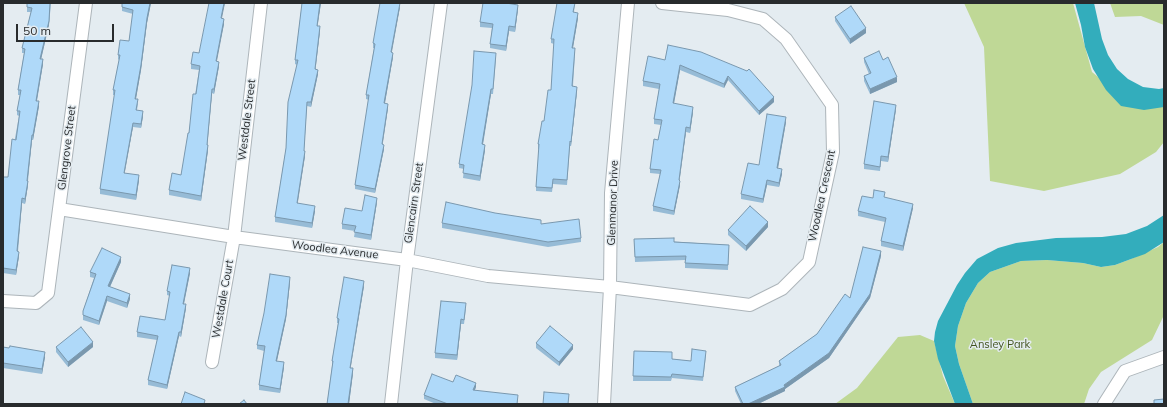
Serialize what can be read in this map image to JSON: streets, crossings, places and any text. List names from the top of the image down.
{
  "streets": {
    "street": [
      "Westdale Street",
      "Glengrove Street",
      "Woodlea Crescent",
      "Glencairn Street",
      "Glenmanor Drive",
      "Woodlea Avenue",
      "Westdale Court"
    ]
  },
  "crossings": [
    ["Westdale Street", "Woodlea Avenue"],
    ["Westdale Street", "Westdale Court"],
    ["Glengrove Street", "Woodlea Avenue"],
    ["Woodlea Crescent", "Glenmanor Drive"],
    ["Woodlea Crescent", "Woodlea Avenue"],
    ["Glencairn Street", "Woodlea Avenue"],
    ["Glenmanor Drive", "Woodlea Avenue"],
    ["Woodlea Avenue", "Westdale Court"]
  ],
  "parks": ["Ansley Park"],
  "scale_bar": "50 m"
}
